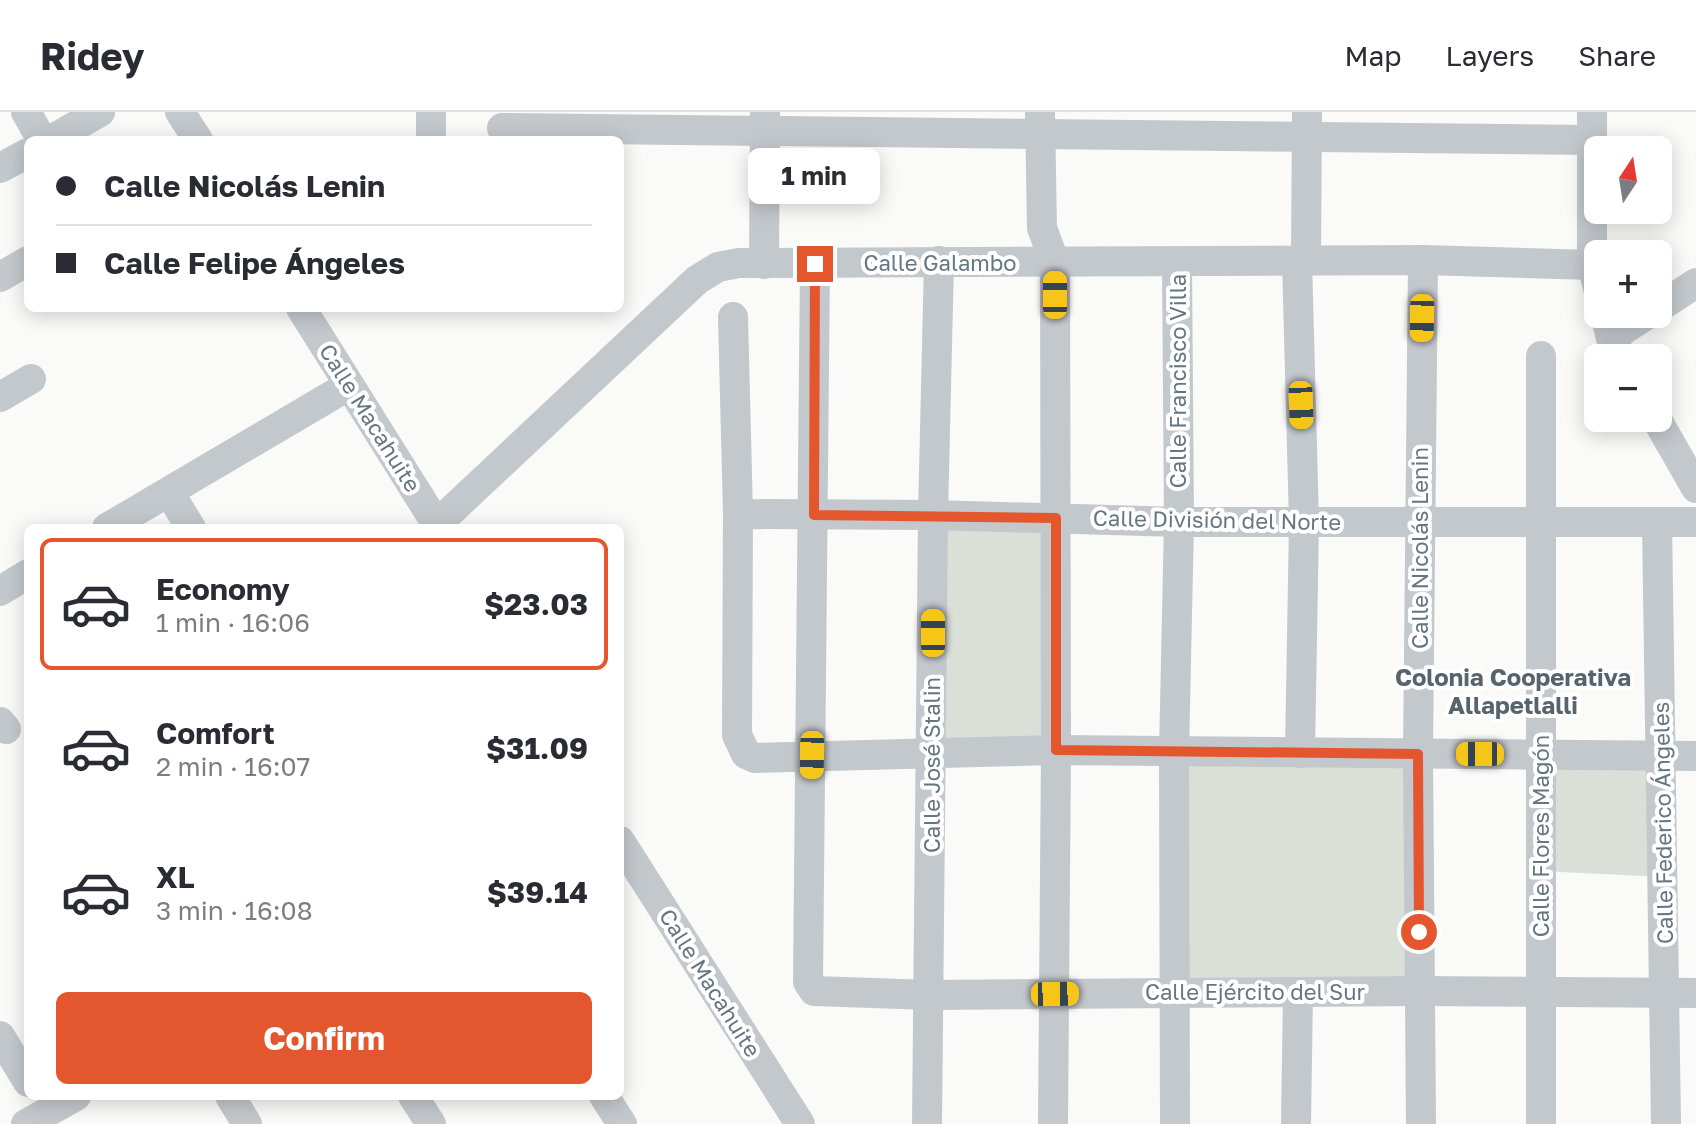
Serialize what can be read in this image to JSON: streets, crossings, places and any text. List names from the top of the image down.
{
  "streets": {
    "street": [
      "Calle Galambo",
      "Calle Francisco Villa",
      "Calle Macahuite",
      "Calle División del Norte",
      "Calle Nicolás Lenin",
      "Calle José Stalin",
      "Calle Federico Ángeles",
      "Calle Flores Magón",
      "Calle Ejército del Sur"
    ]
  },
  "crossings": [
    ["Calle Galambo", "Calle Francisco Villa"],
    ["Calle Galambo", "Calle Nicolás Lenin"],
    ["Calle Galambo", "Calle José Stalin"],
    ["Calle Francisco Villa", "Calle División del Norte"],
    ["Calle Francisco Villa", "Calle Ejército del Sur"],
    ["Calle División del Norte", "Calle Nicolás Lenin"],
    ["Calle División del Norte", "Calle José Stalin"],
    ["Calle División del Norte", "Calle Federico Ángeles"],
    ["Calle División del Norte", "Calle Flores Magón"],
    ["Calle Nicolás Lenin", "Calle Ejército del Sur"],
    ["Calle José Stalin", "Calle Ejército del Sur"],
    ["Calle Federico Ángeles", "Calle Ejército del Sur"],
    ["Calle Flores Magón", "Calle Ejército del Sur"]
  ],
  "districts": ["Colonia Cooperativa Allapetlalli"],
  "north": "top",
  "page": {
    "header": "Ridey",
    "nav": ["Map", "Layers", "Share"],
    "map_buttons": ["+", "−"],
    "banner": ["Calle Nicolás Lenin", "Calle Felipe Ángeles"],
    "bubble": "1 min",
    "list": [
      {
        "name": "Economy",
        "note": "1 min · 16:06",
        "value": "$23.03"
      },
      {
        "name": "Comfort",
        "note": "2 min · 16:07",
        "value": "$31.09"
      },
      {
        "name": "XL",
        "note": "3 min · 16:08",
        "value": "$39.14"
      }
    ],
    "buttons": "Confirm"
  }
}
